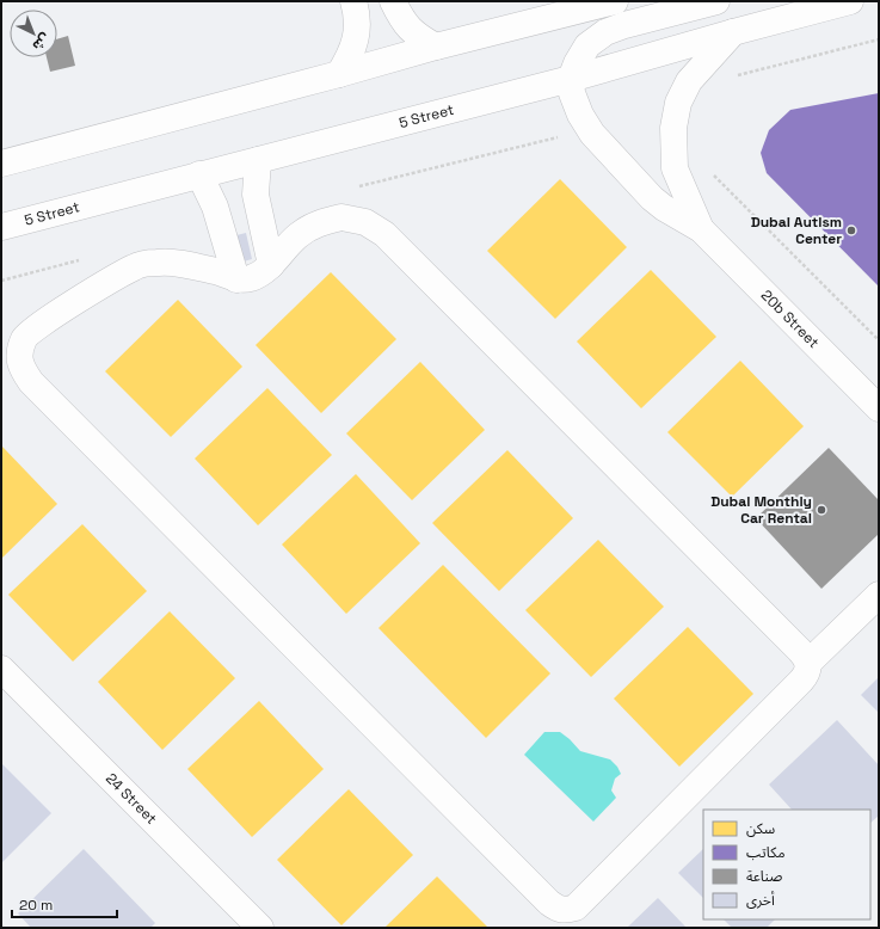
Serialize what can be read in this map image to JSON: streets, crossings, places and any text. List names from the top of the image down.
{
  "streets": {
    "street": ["5 Street", "20b Street", "24 Street"]
  },
  "crossings": [
    ["5 Street", "20b Street"]
  ],
  "places": ["Dubai Autism Center", "Dubai Monthly Car Rental"],
  "legend": [
    "سكن",
    "مكاتب",
    "صناعة",
    "أخرى"
  ],
  "scale_bar": "20 m",
  "north": "bottom right"
}
